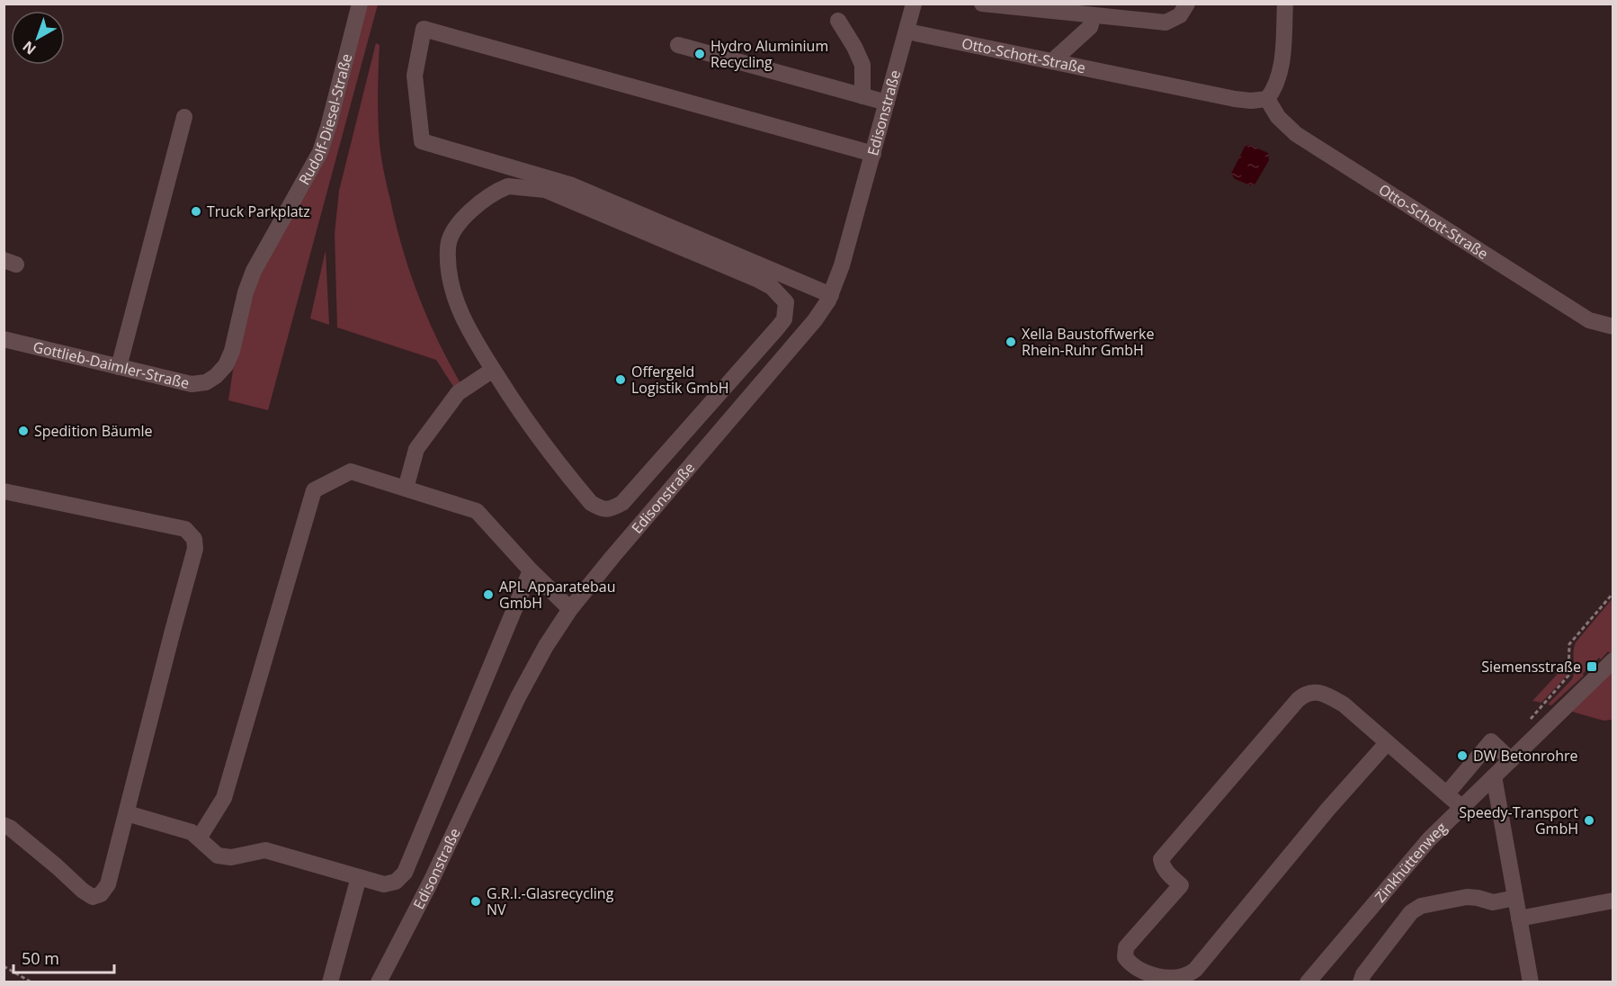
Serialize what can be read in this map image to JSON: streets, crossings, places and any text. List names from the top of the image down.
{
  "streets": {
    "street": [
      "Otto-Schott-Straße",
      "Edisonstraße",
      "Rudolf-Diesel-Straße",
      "Gottlieb-Daimler-Straße",
      "Zinkhüttenweg"
    ]
  },
  "crossings": [
    ["Otto-Schott-Straße", "Edisonstraße"],
    ["Rudolf-Diesel-Straße", "Gottlieb-Daimler-Straße"]
  ],
  "places": {
    "other": [
      "Hydro Aluminium Recycling",
      "Truck Parkplatz",
      "Xella Baustoffwerke Rhein-Ruhr GmbH",
      "Offergeld Logistik GmbH",
      "Spedition Bäumle",
      "APL Apparatebau GmbH",
      "DW Betonrohre",
      "Speedy-Transport GmbH",
      "G.R.I.-Glasrecycling NV"
    ],
    "transit": ["Siemensstraße"]
  },
  "scale_bar": "50 m",
  "north": "bottom left"
}
